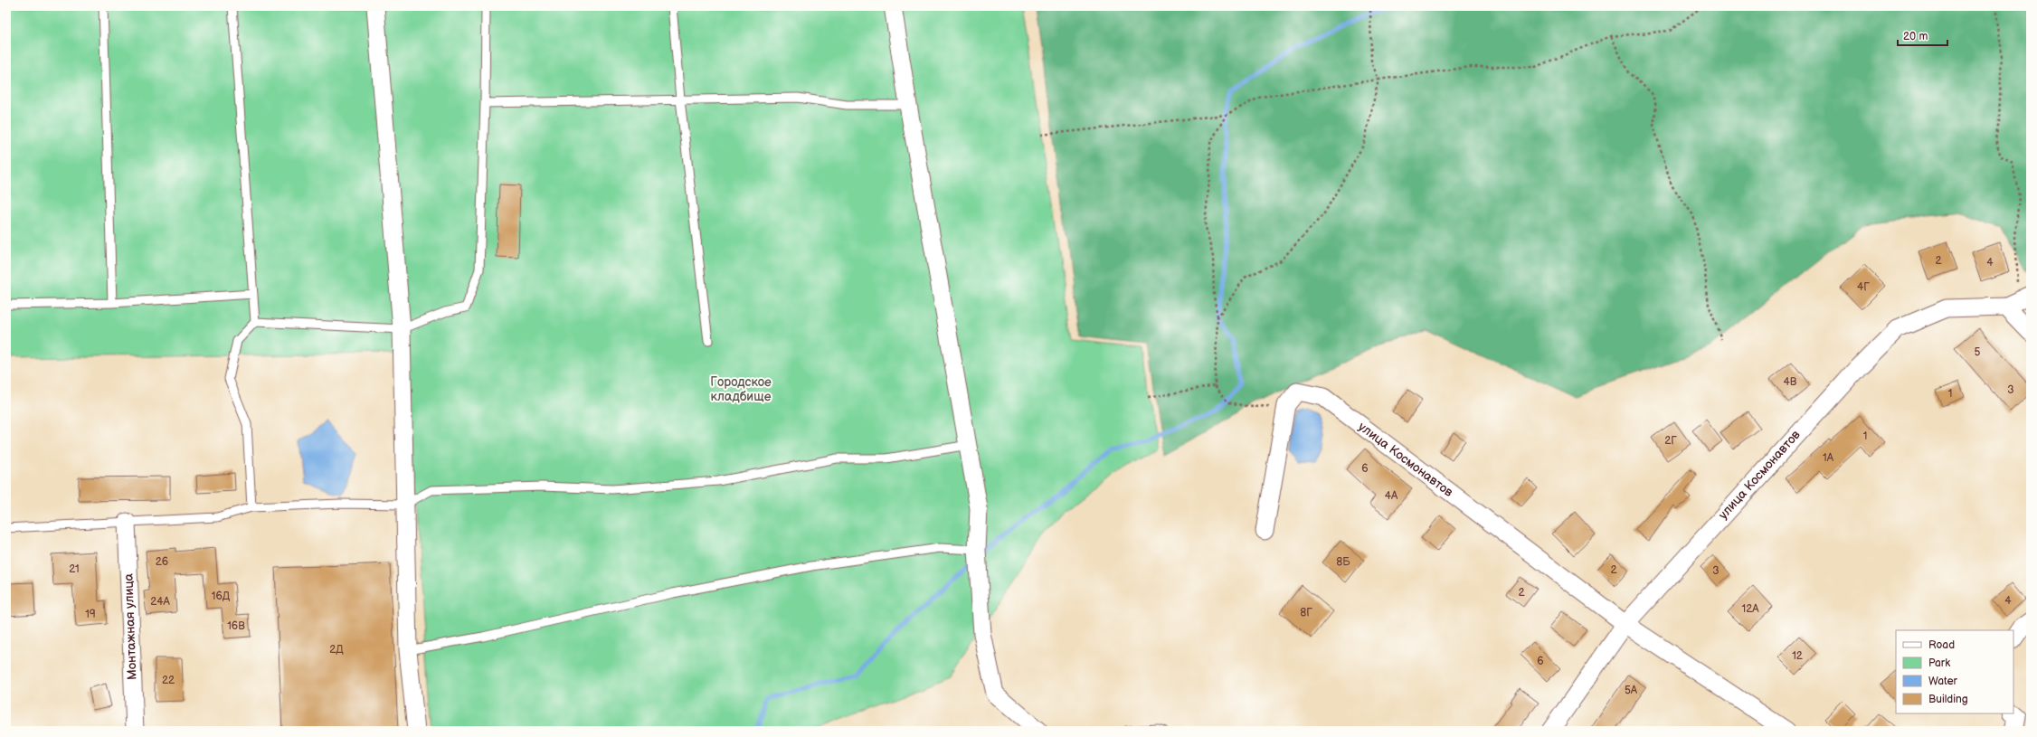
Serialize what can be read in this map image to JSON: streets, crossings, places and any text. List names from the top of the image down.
{
  "streets": {
    "street": ["улица Космонавтов", "Монтажная улица"]
  },
  "parks": ["Городское кладбище"],
  "house_numbers": [
    "2",
    "4",
    "4Г",
    "5",
    "4В",
    "3",
    "1",
    "1",
    "2Г",
    "1А",
    "6",
    "4А",
    "26",
    "8Б",
    "21",
    "2",
    "3",
    "2",
    "16Д",
    "4",
    "24А",
    "12А",
    "8Г",
    "19",
    "16В",
    "2Д",
    "12",
    "6",
    "22",
    "5А"
  ],
  "legend": [
    "Road",
    "Park",
    "Water",
    "Building"
  ],
  "scale_bar": "20 m"
}
